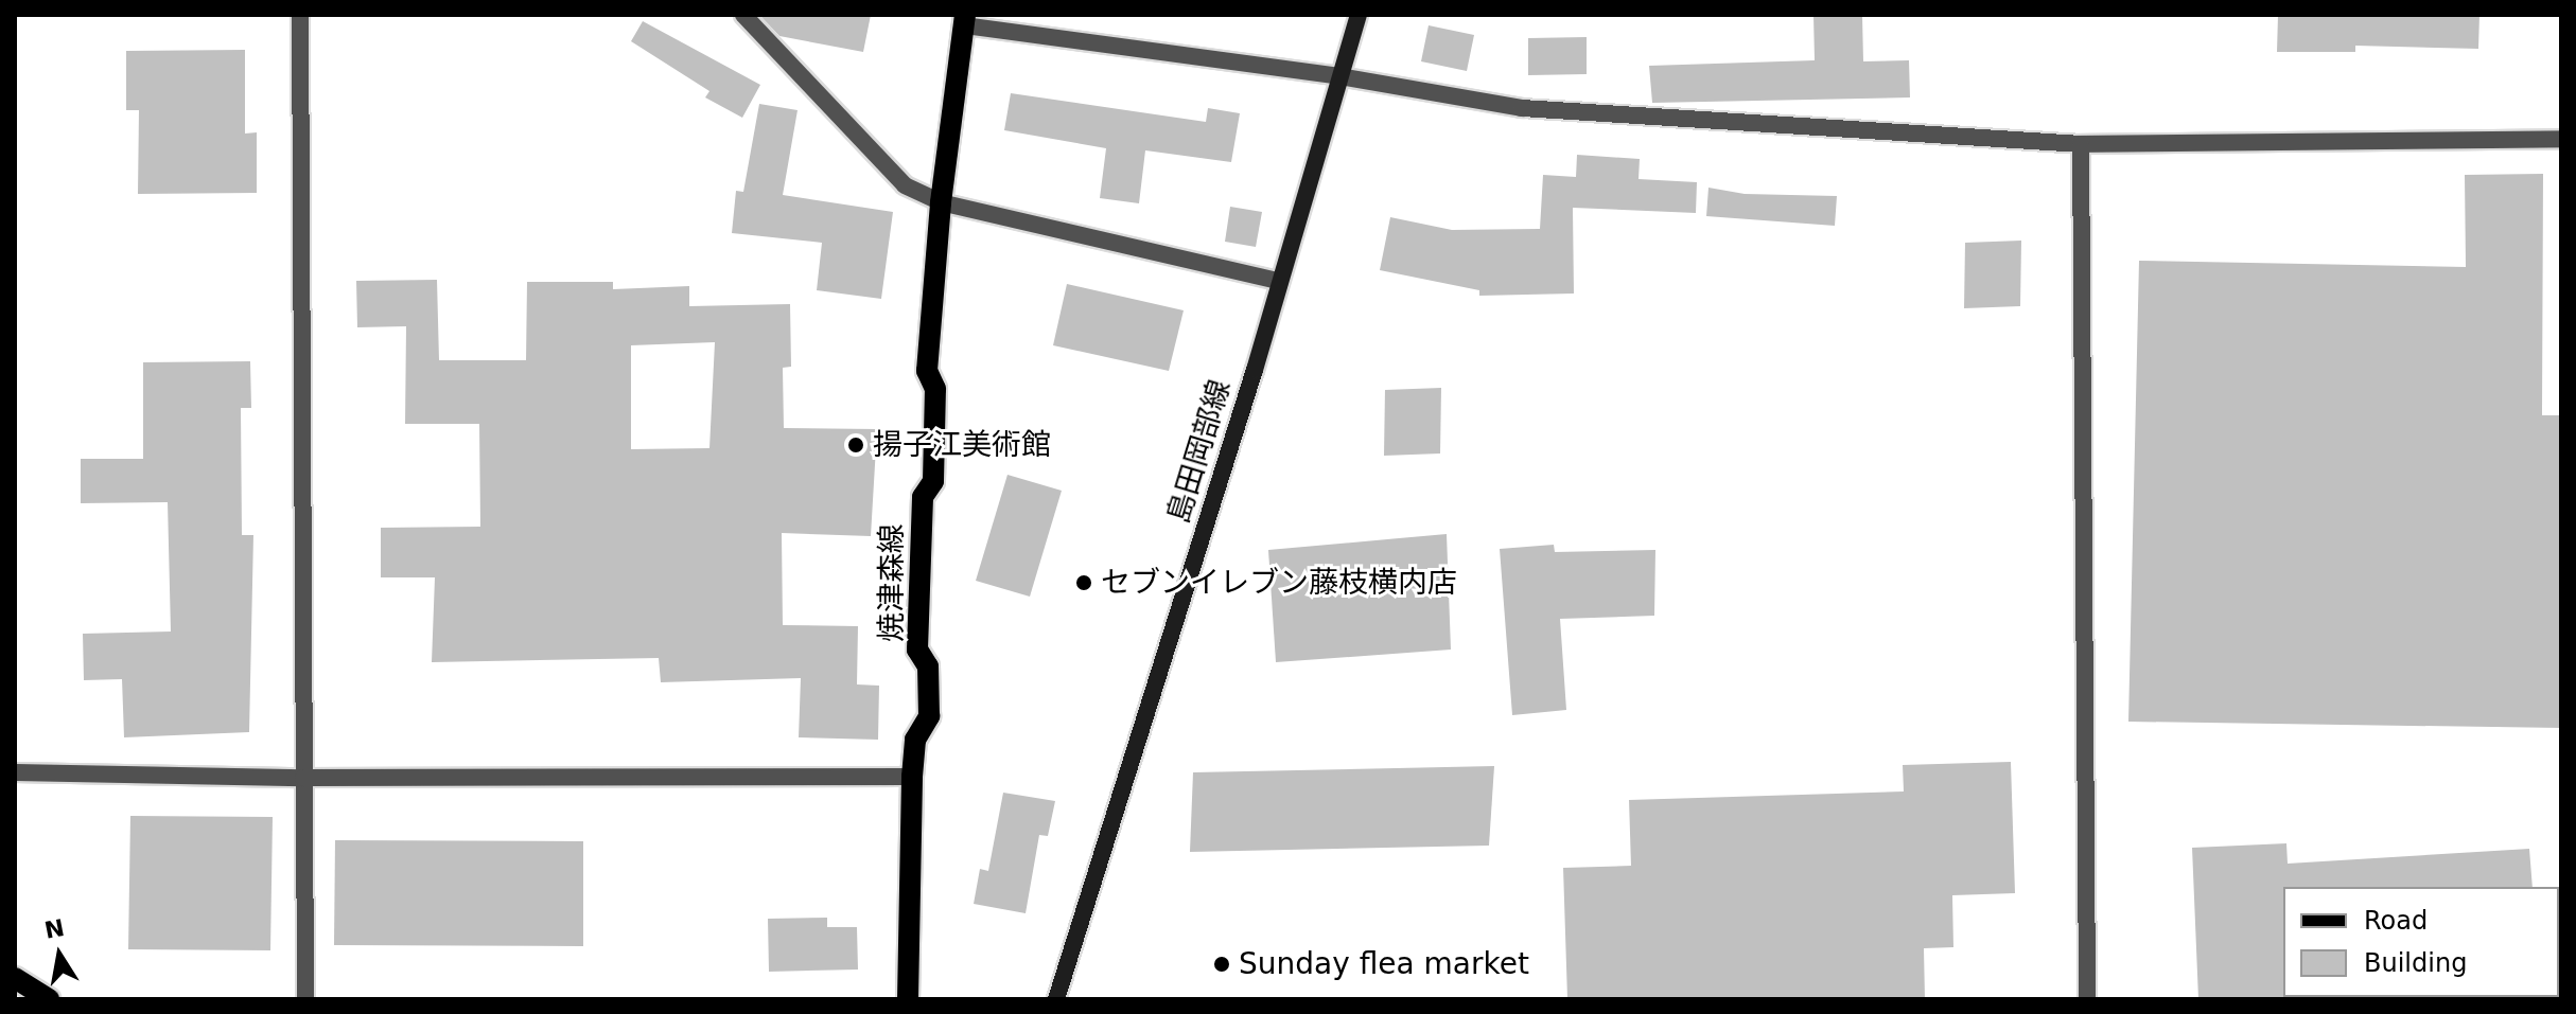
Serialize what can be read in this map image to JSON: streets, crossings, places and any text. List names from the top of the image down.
{
  "streets": {
    "main road": ["島田岡部線", "焼津森線"]
  },
  "places": ["揚子江美術館", "セブンイレブン藤枝横内店", "Sunday flea market"],
  "legend": ["Road", "Building"],
  "north": "top"
}
